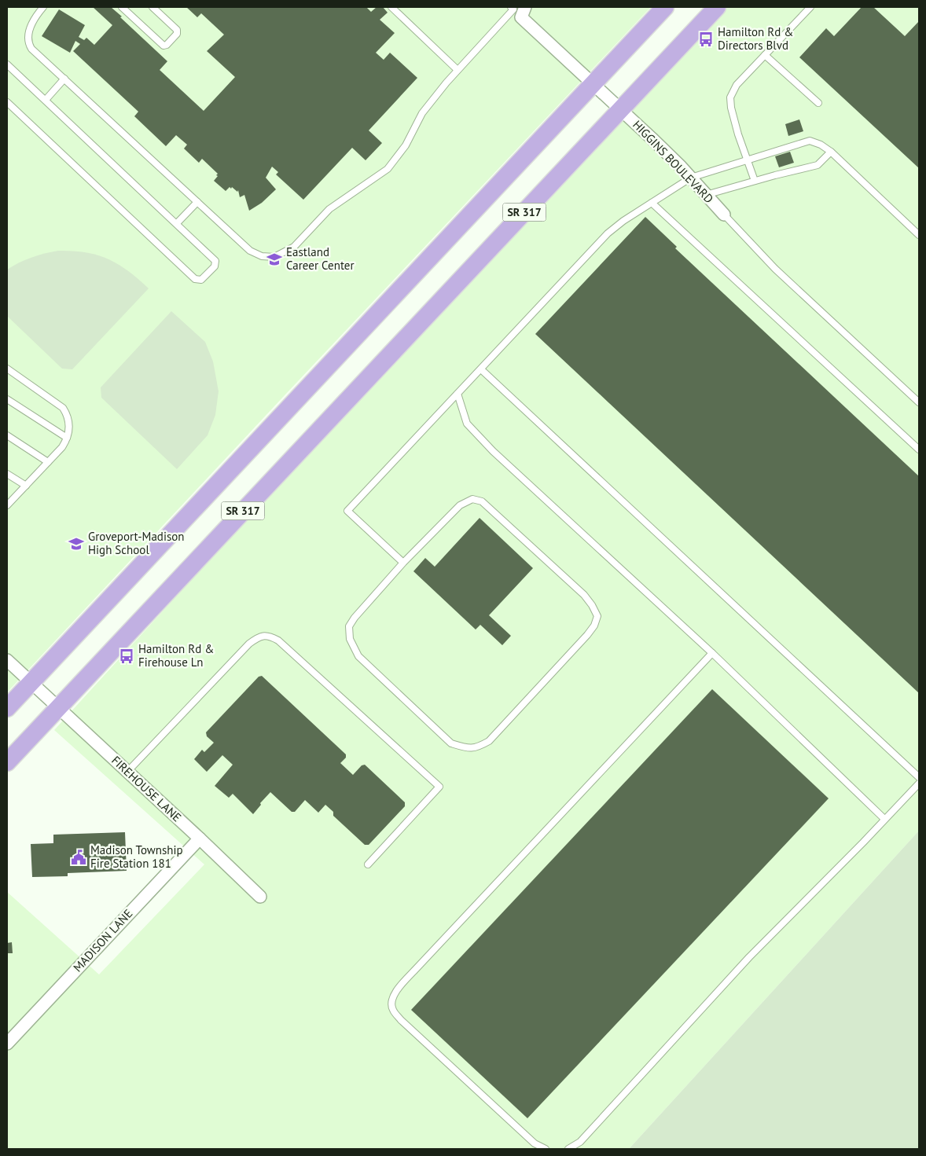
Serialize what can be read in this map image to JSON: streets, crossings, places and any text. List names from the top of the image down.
{
  "streets": {
    "main road": ["SR 317"],
    "street": ["HIGGINS BOULEVARD", "FIREHOUSE LANE", "MADISON LANE"]
  },
  "crossings": [
    ["HIGGINS BOULEVARD", "SR 317"],
    ["SR 317", "FIREHOUSE LANE"],
    ["FIREHOUSE LANE", "MADISON LANE"]
  ],
  "places": {
    "bus stop": ["Hamilton Rd & Directors Blvd", "Hamilton Rd & Firehouse Ln"],
    "school or university": ["Eastland Career Center", "Groveport-Madison High School"],
    "public building": ["Madison Township Fire Station 181"]
  }
}
